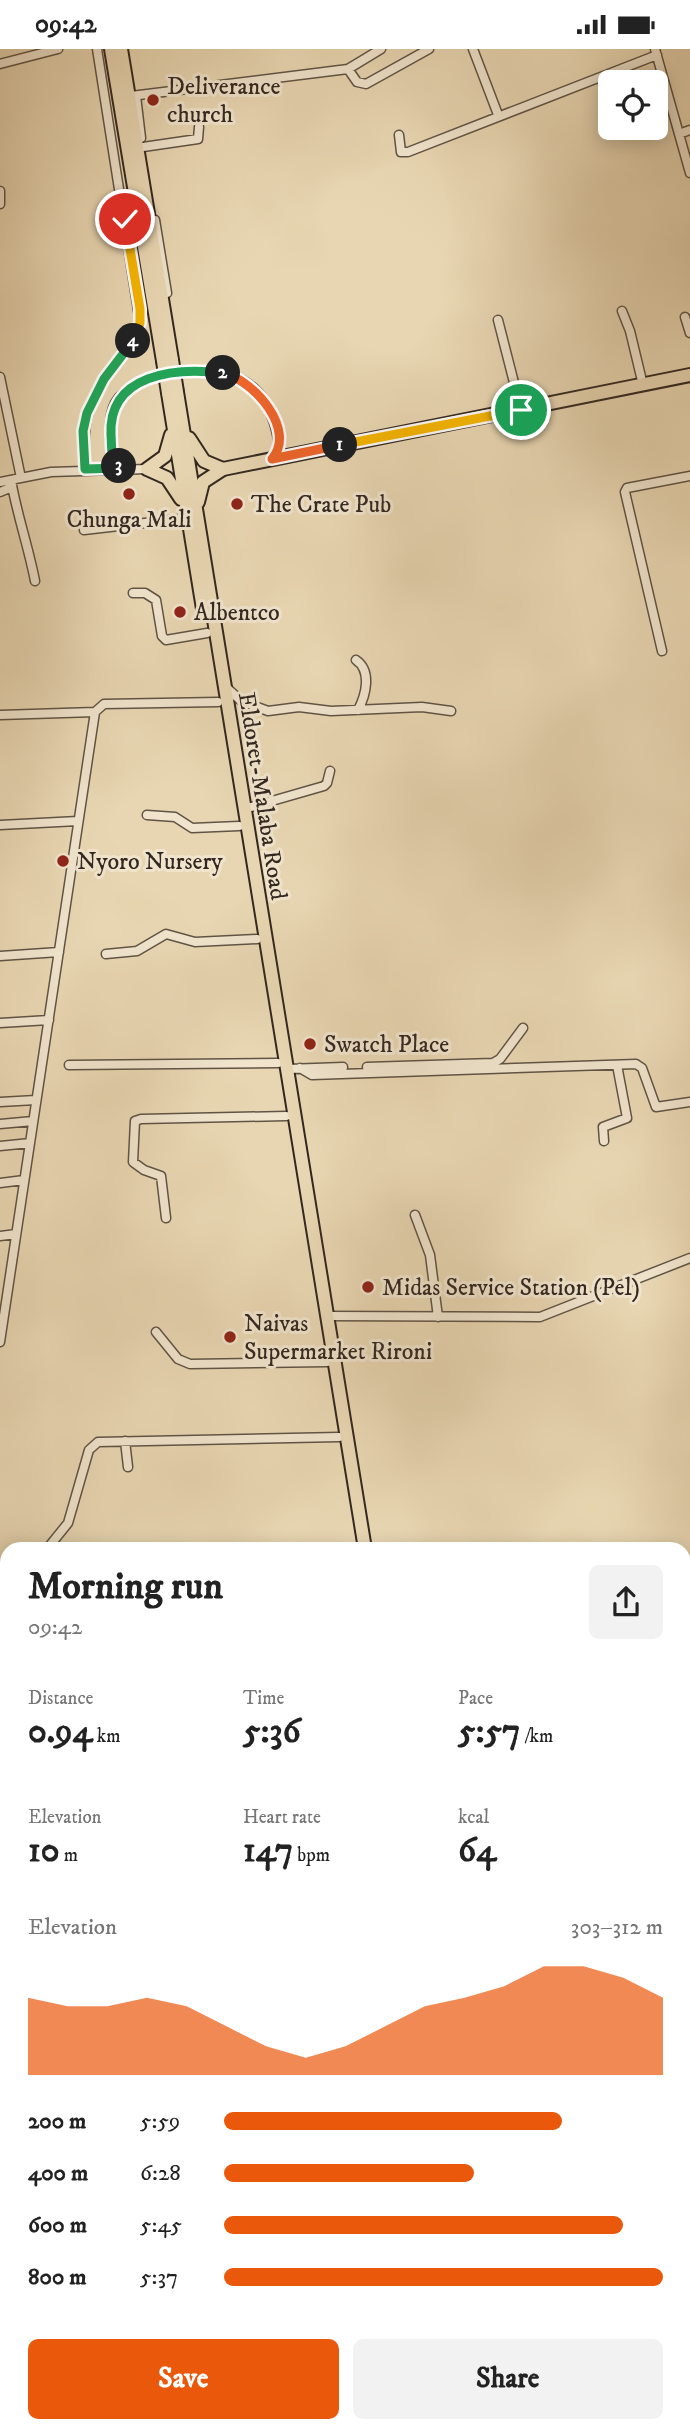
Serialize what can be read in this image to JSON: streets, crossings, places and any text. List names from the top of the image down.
{
  "streets": {
    "main road": ["Eldoret-Malaba Road"]
  },
  "places": [
    "Deliverance church",
    "Chunga Mali",
    "The Crate Pub",
    "Albentco",
    "Nyoro Nursery",
    "Swatch Place",
    "Midas Service Station (Pel)",
    "Naivas Supermarket Rironi"
  ],
  "page": {
    "status": "09:42",
    "pins": [
      "4",
      "2",
      "1",
      "3"
    ],
    "heading": ["Morning run", "09:42"],
    "stats": [
      ["Distance", "0.94 km"],
      ["Time", "5:36"],
      ["Pace", "5:57 /km"],
      ["Elevation", "10 m"],
      ["Heart rate", "147 bpm"],
      ["kcal", "64"]
    ],
    "chart": ["Elevation", "303–312 m"],
    "list": [
      {
        "name": "200 m",
        "note": "5:59"
      },
      {
        "name": "400 m",
        "note": "6:28"
      },
      {
        "name": "600 m",
        "note": "5:45"
      },
      {
        "name": "800 m",
        "note": "5:37"
      }
    ],
    "buttons": ["Save", "Share"]
  }
}
